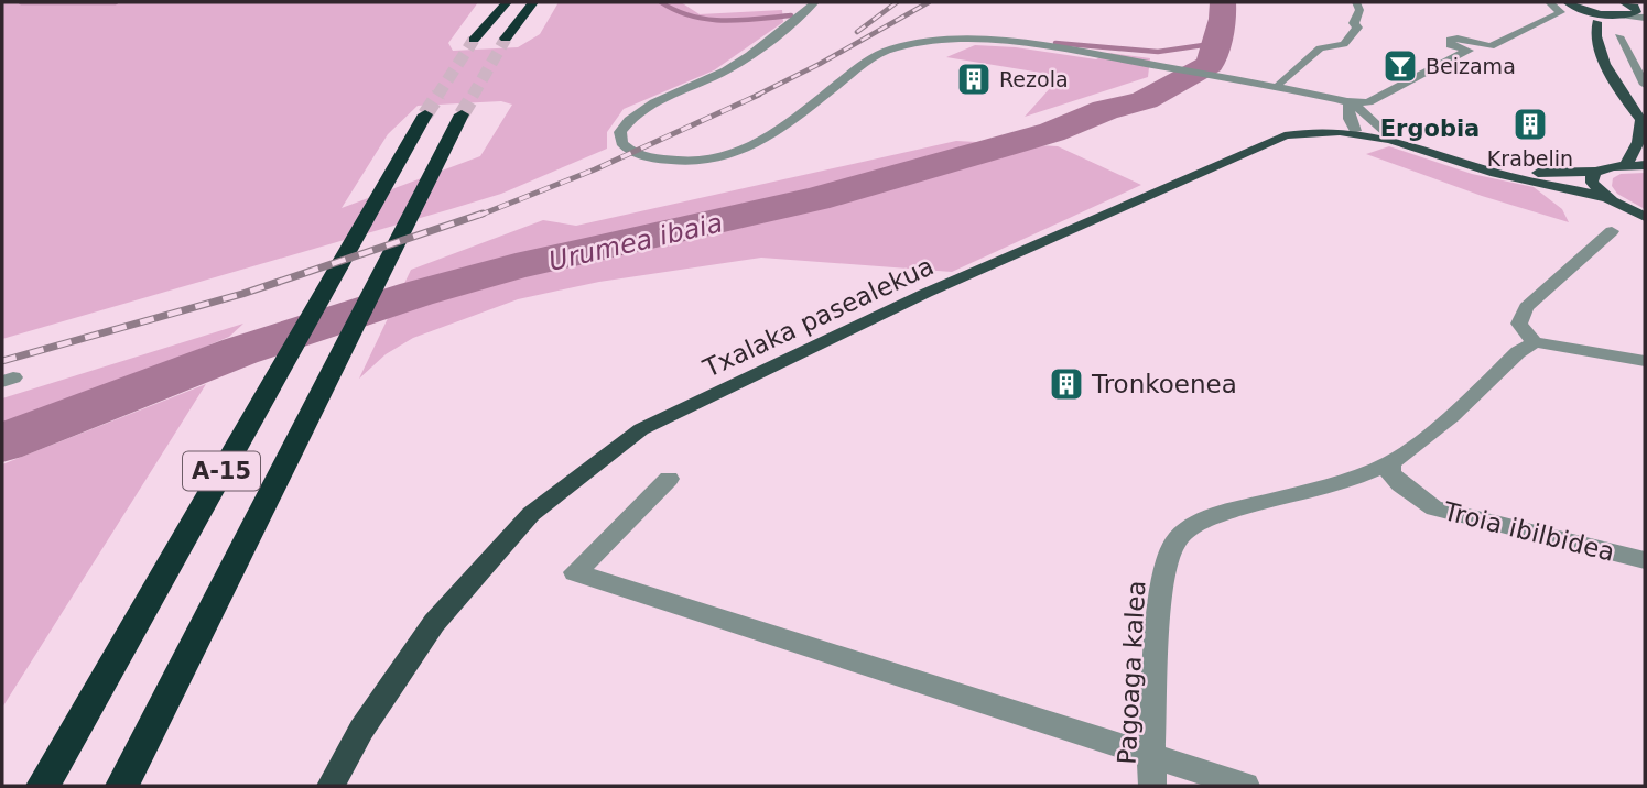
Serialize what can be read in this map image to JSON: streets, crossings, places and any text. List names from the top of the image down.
{
  "streets": {
    "highway": ["A-15"],
    "main road": ["Txalaka pasealekua"],
    "street": ["Troia ibilbidea", "Pagoaga kalea"]
  },
  "crossings": [
    ["Troia ibilbidea", "Pagoaga kalea"]
  ],
  "districts": ["Ergobia"],
  "water": ["Urumea ibaia"],
  "places": {
    "bar": ["Beizama"],
    "building": ["Rezola", "Krabelin", "Tronkoenea"]
  }
}
